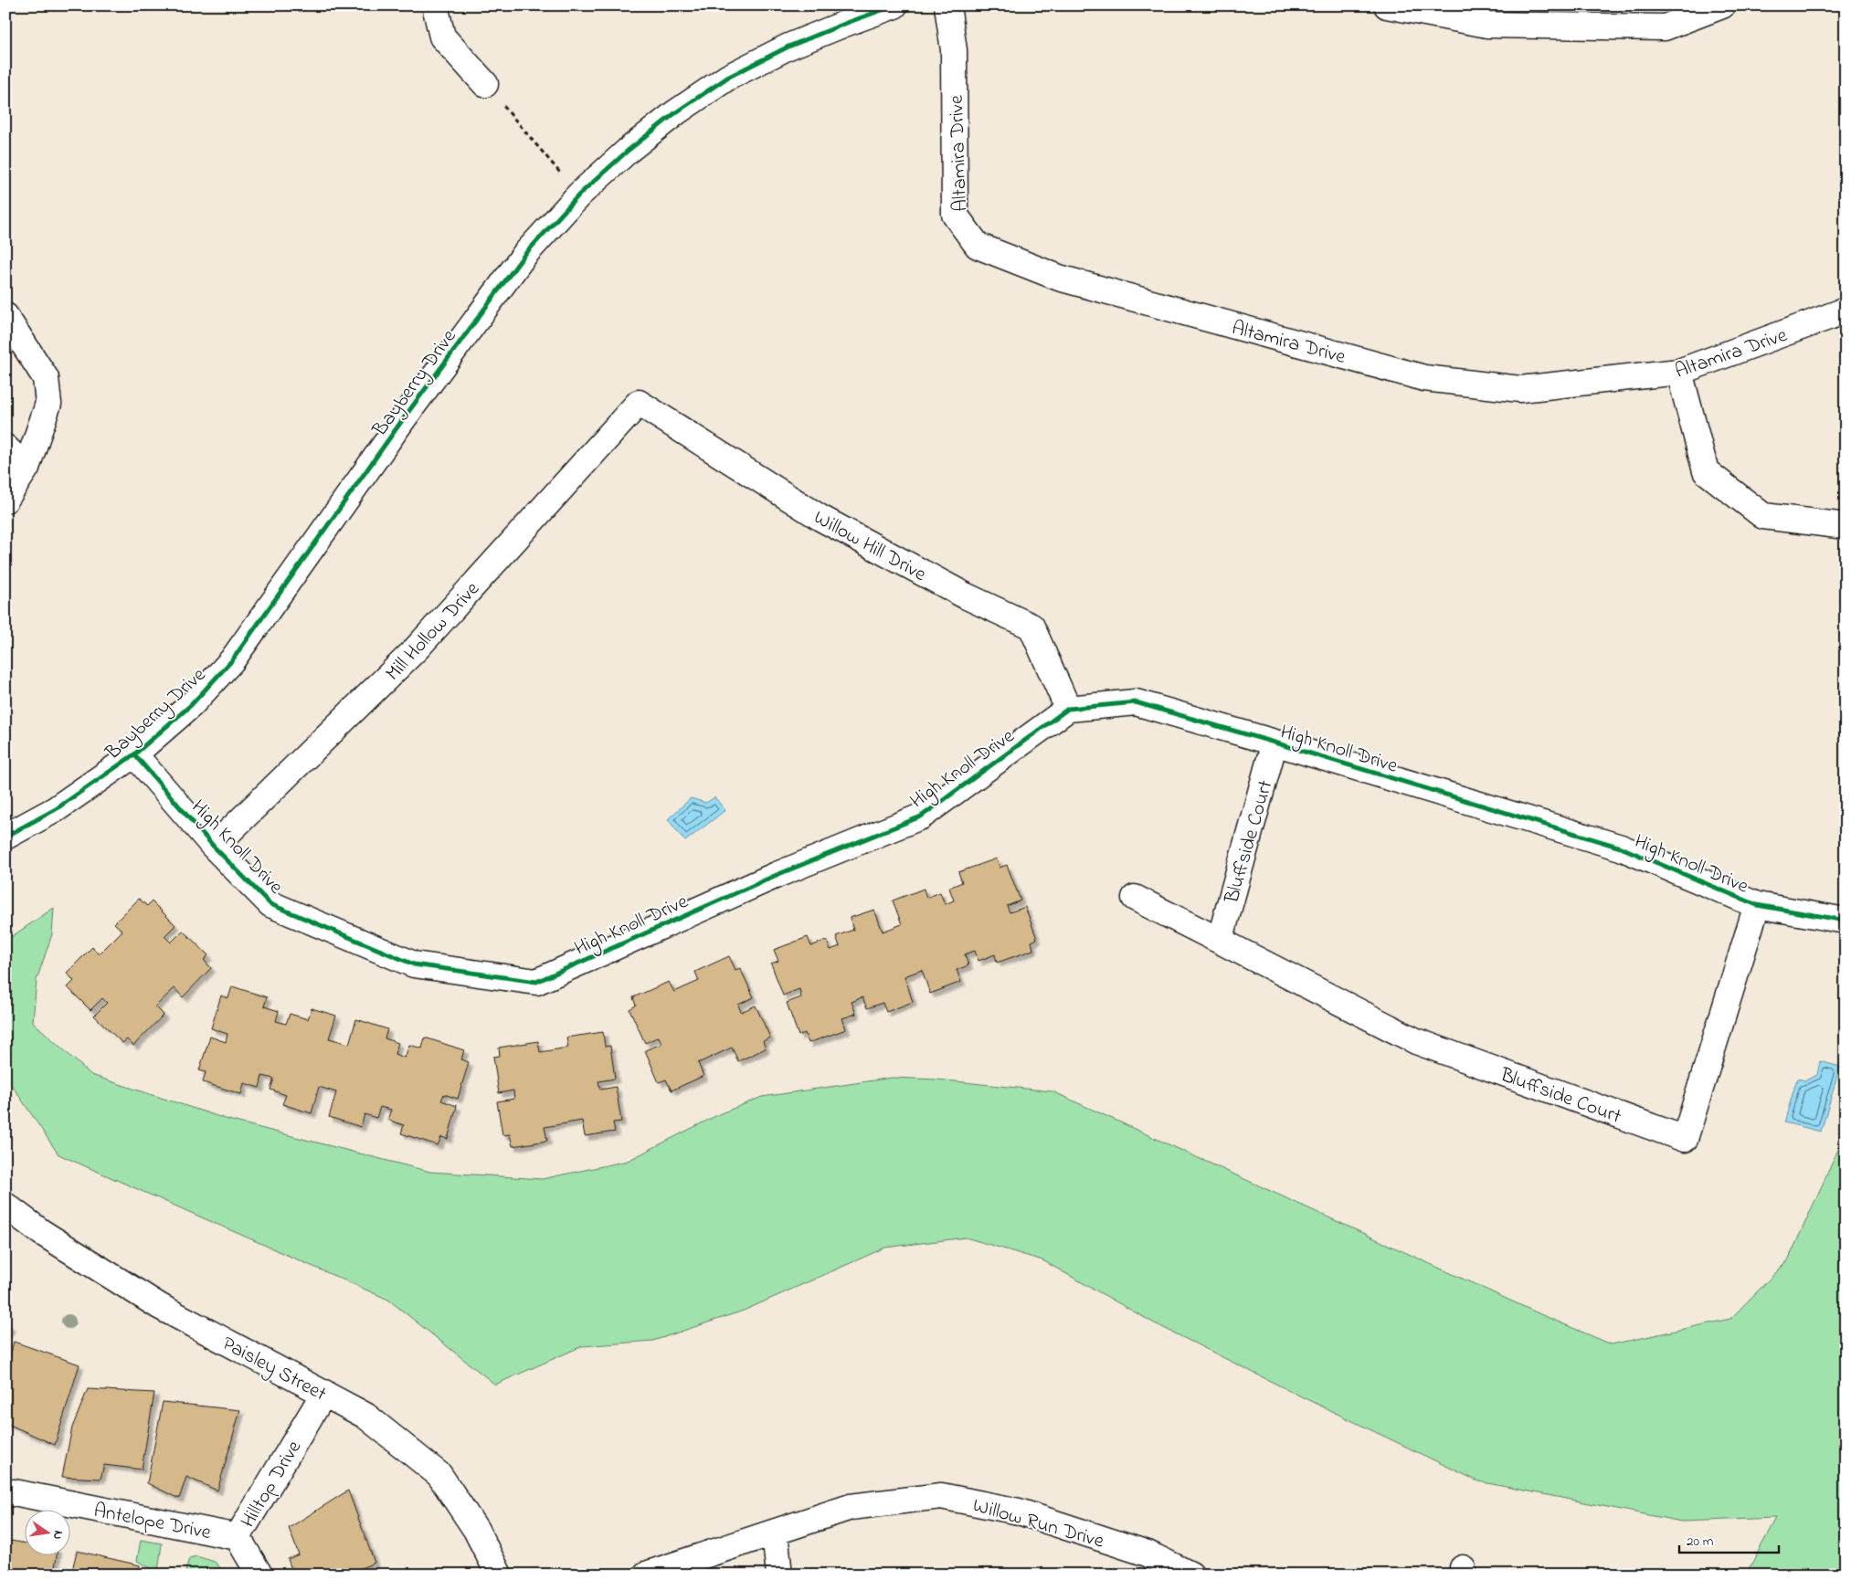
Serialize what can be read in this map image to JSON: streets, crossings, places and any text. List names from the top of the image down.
{
  "streets": {
    "street": [
      "Altamira Drive",
      "Bayberry Drive",
      "Willow Hill Drive",
      "Mill Hollow Drive",
      "High Knoll Drive",
      "Bluffside Court",
      "Paisley Street",
      "Hilltop Drive",
      "Antelope Drive",
      "Willow Run Drive"
    ]
  },
  "crossings": [
    ["Bayberry Drive", "High Knoll Drive"],
    ["Willow Hill Drive", "Mill Hollow Drive"],
    ["Willow Hill Drive", "High Knoll Drive"],
    ["Mill Hollow Drive", "High Knoll Drive"],
    ["High Knoll Drive", "Bluffside Court"],
    ["Paisley Street", "Hilltop Drive"],
    ["Hilltop Drive", "Antelope Drive"]
  ],
  "scale_bar": "20 m",
  "north": "right"
}
